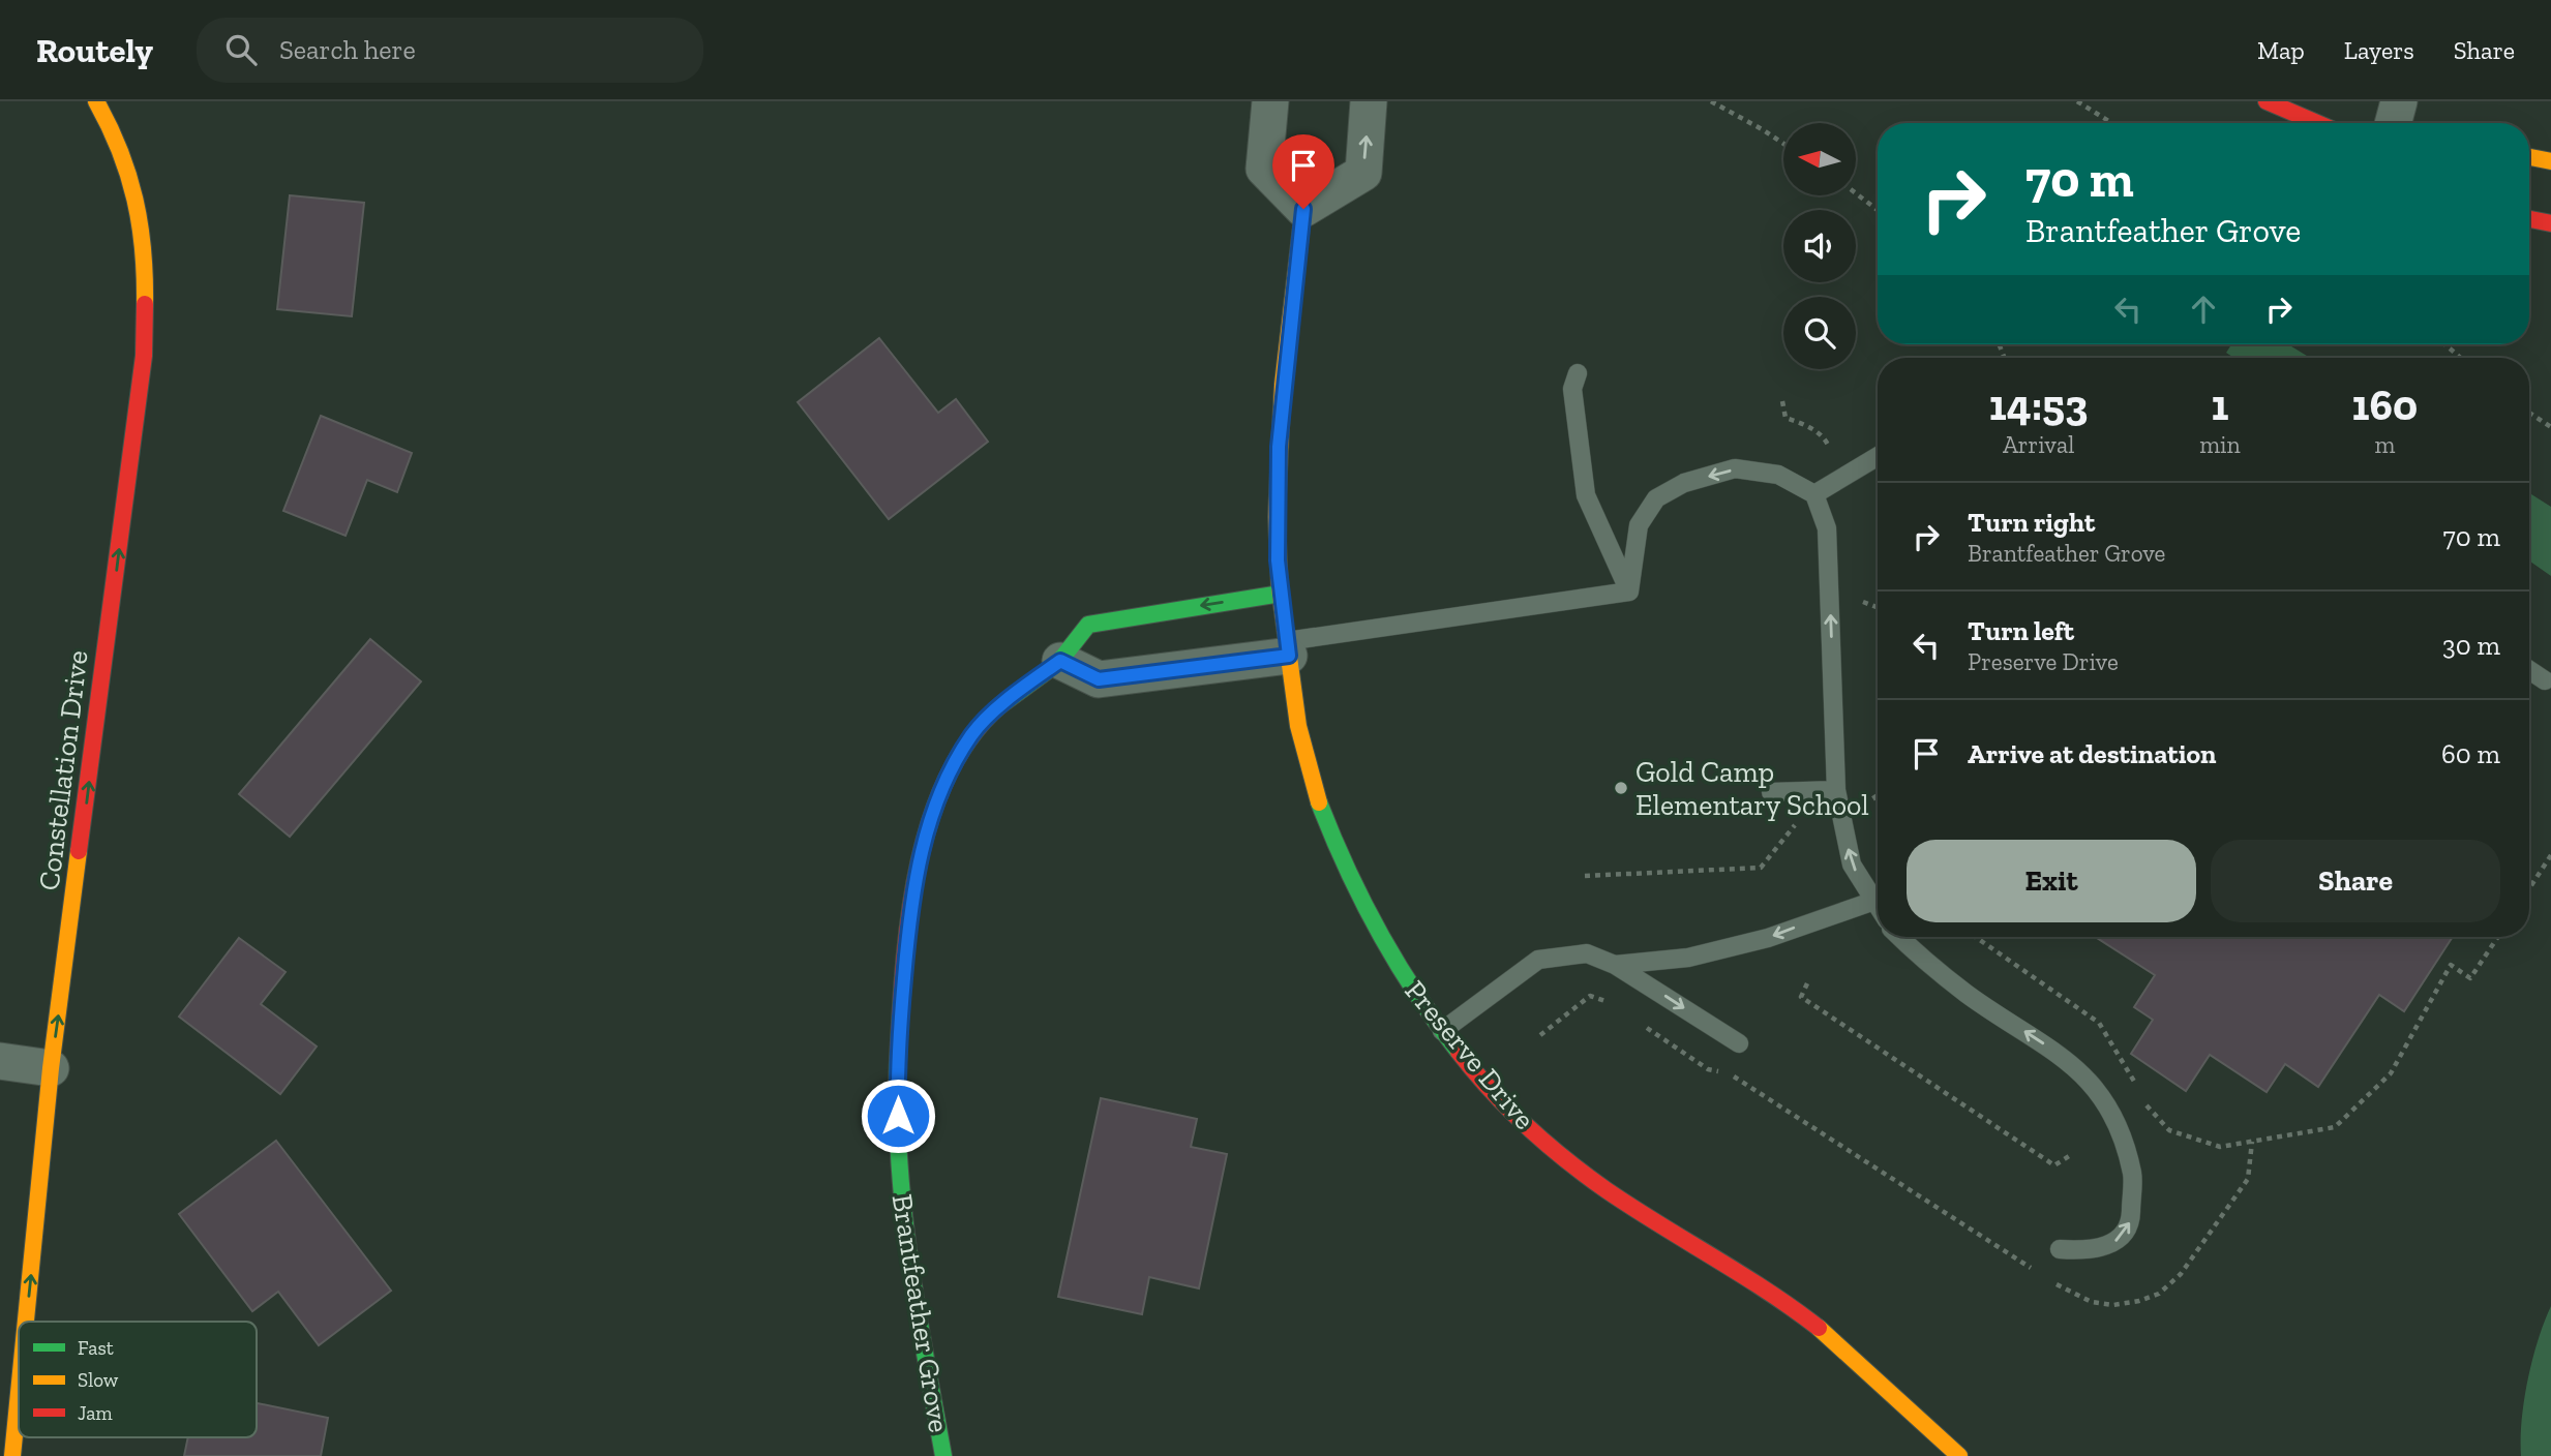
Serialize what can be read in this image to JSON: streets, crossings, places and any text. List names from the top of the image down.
{
  "streets": {
    "street": ["Constellation Drive", "Preserve Drive", "Brantfeather Grove"]
  },
  "crossings": [
    ["Preserve Drive", "Brantfeather Grove"]
  ],
  "one_way": ["Constellation Drive"],
  "places": ["Gold Camp Elementary School"],
  "legend": ["Fast", "Slow", "Jam"],
  "north": "left",
  "page": {
    "header": "Routely",
    "search": "Search here",
    "nav": ["Map", "Layers", "Share"],
    "turn": ["70 m", "Brantfeather Grove"],
    "eta": [
      "14:53",
      "Arrival",
      "1",
      "min",
      "160",
      "m"
    ],
    "list": [
      {
        "name": "Turn right",
        "note": "Brantfeather Grove",
        "value": "70 m"
      },
      {
        "name": "Turn left",
        "note": "Preserve Drive",
        "value": "30 m"
      },
      {
        "name": "Arrive at destination",
        "value": "60 m"
      }
    ],
    "buttons": ["Exit", "Share"]
  }
}
